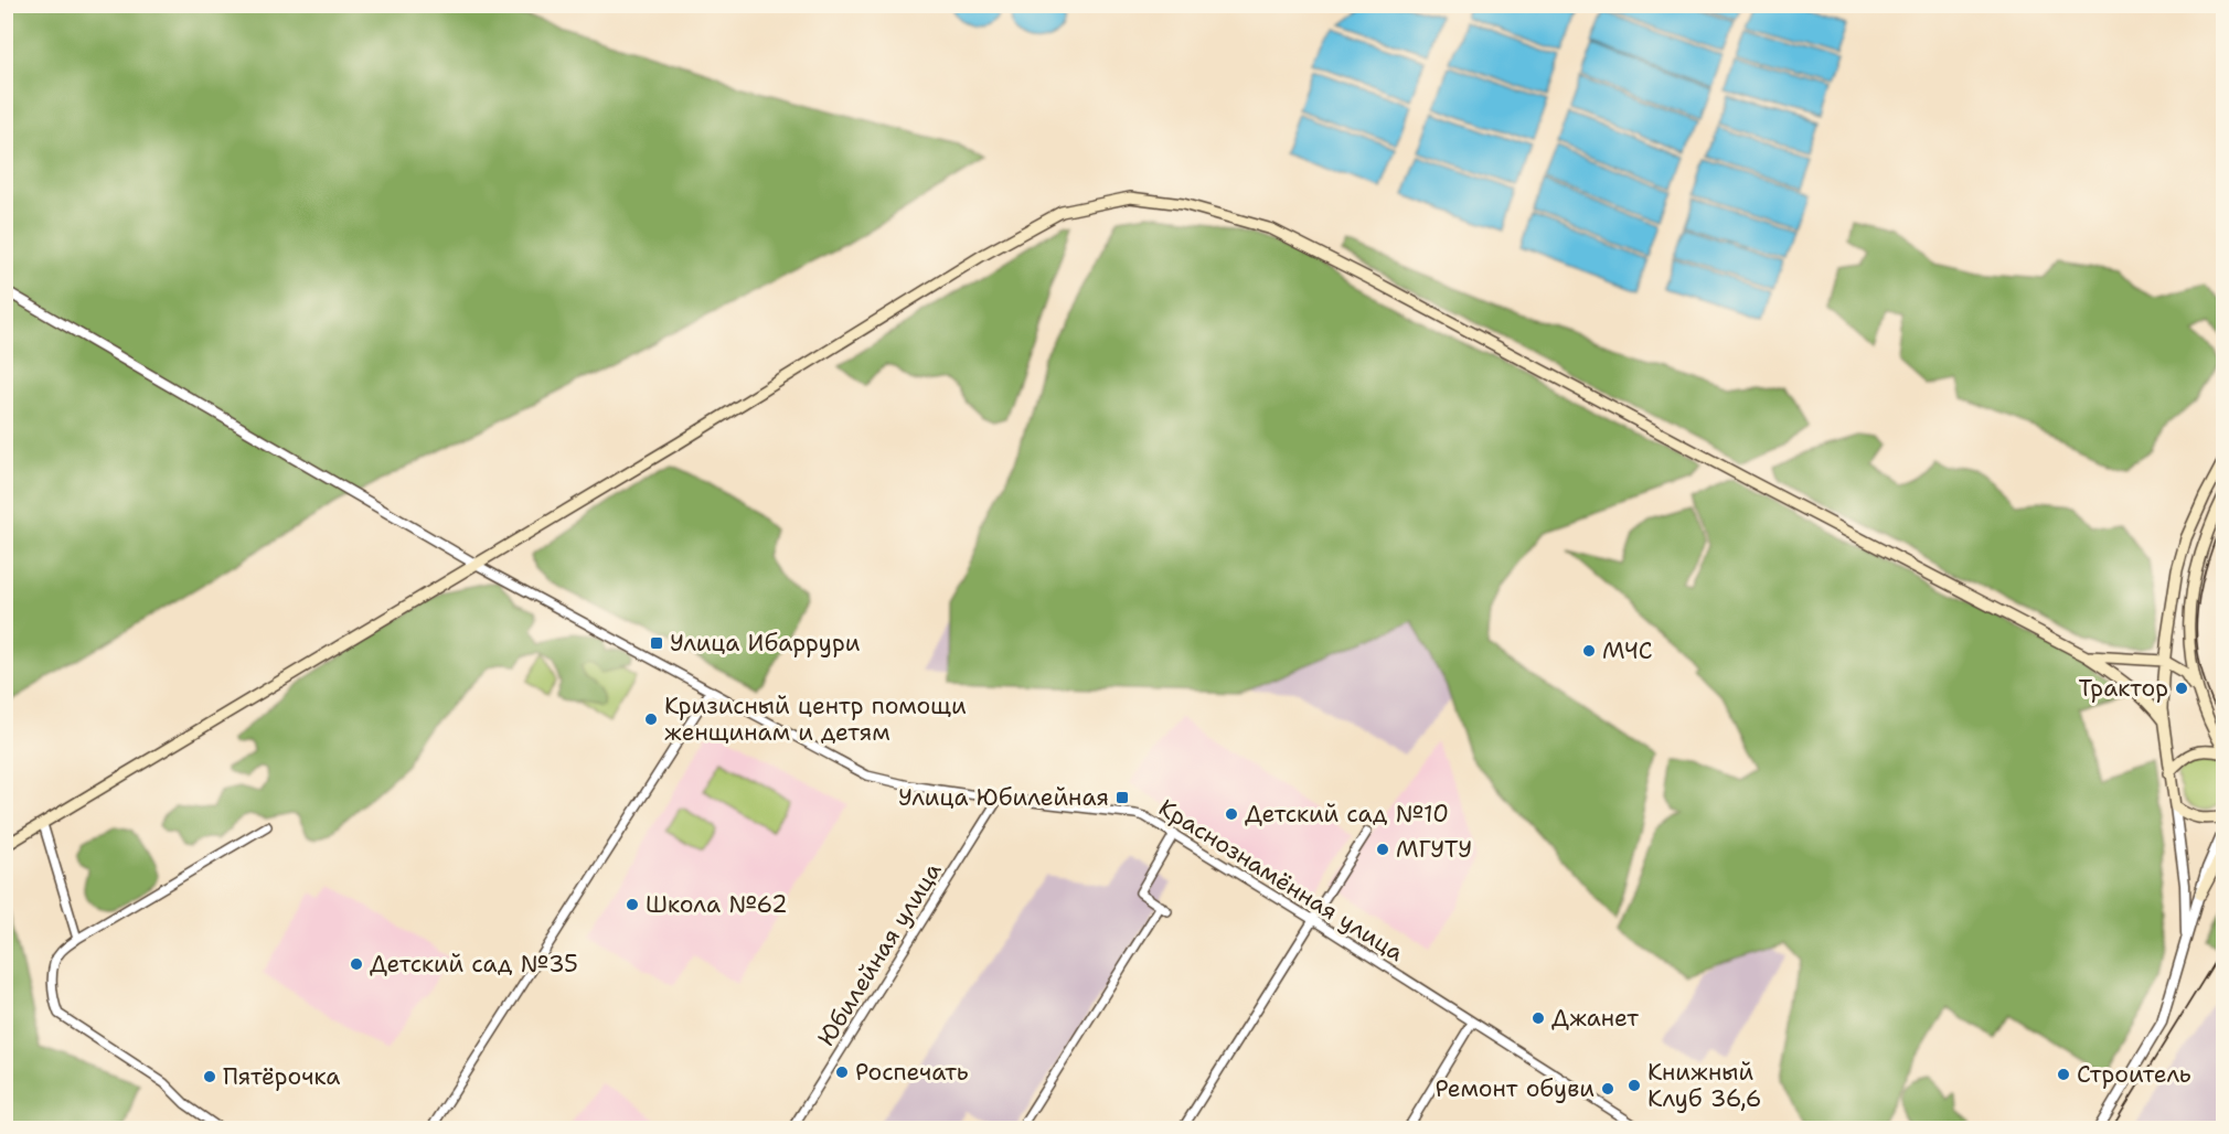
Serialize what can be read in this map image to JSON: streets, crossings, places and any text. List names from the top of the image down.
{
  "streets": {
    "street": ["Краснознамённая улица", "Юбилейная улица"]
  },
  "crossings": [
    ["Краснознамённая улица", "Юбилейная улица"]
  ],
  "places": {
    "transit": ["Улица Ибаррури", "Улица Юбилейная"],
    "other": [
      "МЧС",
      "Трактор",
      "Кризисный центр помощи женщинам и детям",
      "Детский сад №10",
      "МГУТУ",
      "Школа №62",
      "Детский сад №35",
      "Джанет",
      "Роспечать",
      "Строитель",
      "Пятёрочка",
      "Книжный Клуб 36,6",
      "Ремонт обуви"
    ]
  }
}
